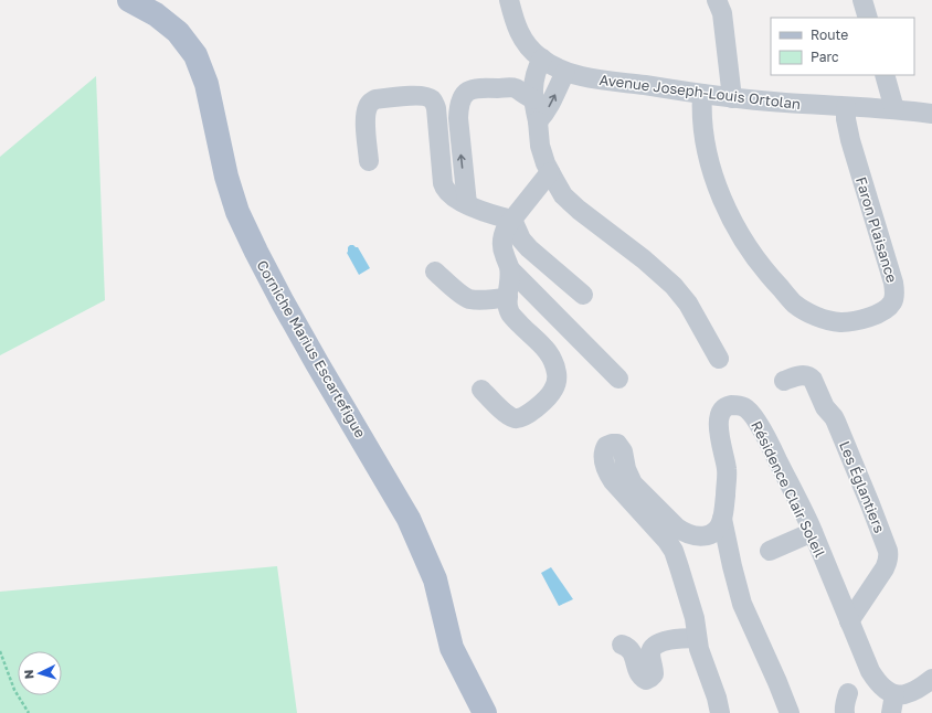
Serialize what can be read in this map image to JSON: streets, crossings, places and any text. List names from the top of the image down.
{
  "streets": {
    "main road": ["Corniche Marius Escartefigue"],
    "street": [
      "Avenue Joseph-Louis Ortolan",
      "Faron Plaisance",
      "Les Églantiers",
      "Résidence Clair Soleil"
    ]
  },
  "crossings": [
    ["Avenue Joseph-Louis Ortolan", "Faron Plaisance"],
    ["Les Églantiers", "Résidence Clair Soleil"]
  ],
  "legend": ["Route", "Parc"],
  "north": "left"
}
